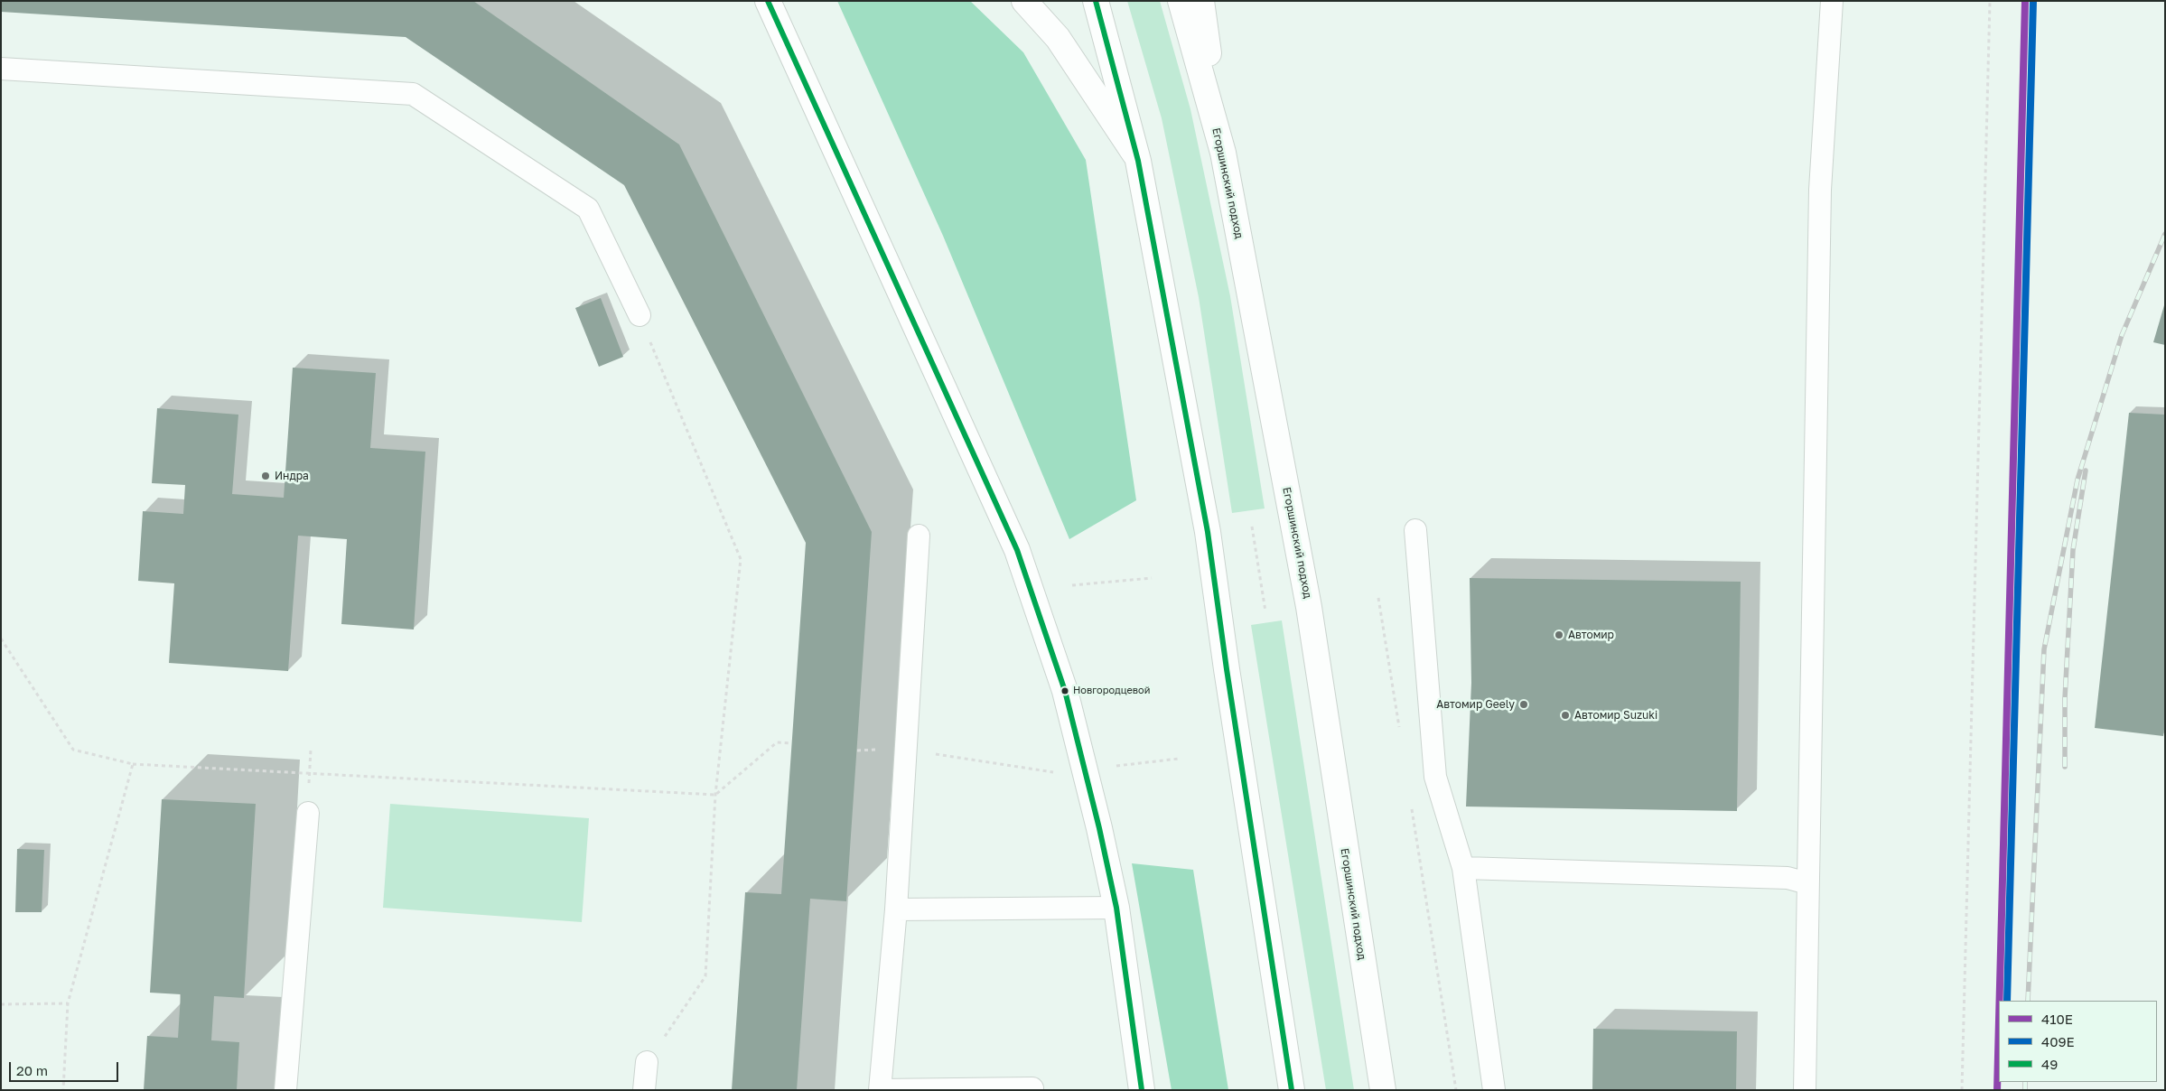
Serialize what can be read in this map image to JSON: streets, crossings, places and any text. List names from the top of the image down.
{
  "streets": {
    "main road": ["Егоршинский подход"]
  },
  "places": [
    "Индра",
    "Автомир",
    "Новгородцевой",
    "Автомир Geely",
    "Автомир Suzuki"
  ],
  "lines": ["transit line 410E", "transit line 409E", "transit line 49"],
  "legend": ["410E", "409E", "49"],
  "scale_bar": "20 m"
}
